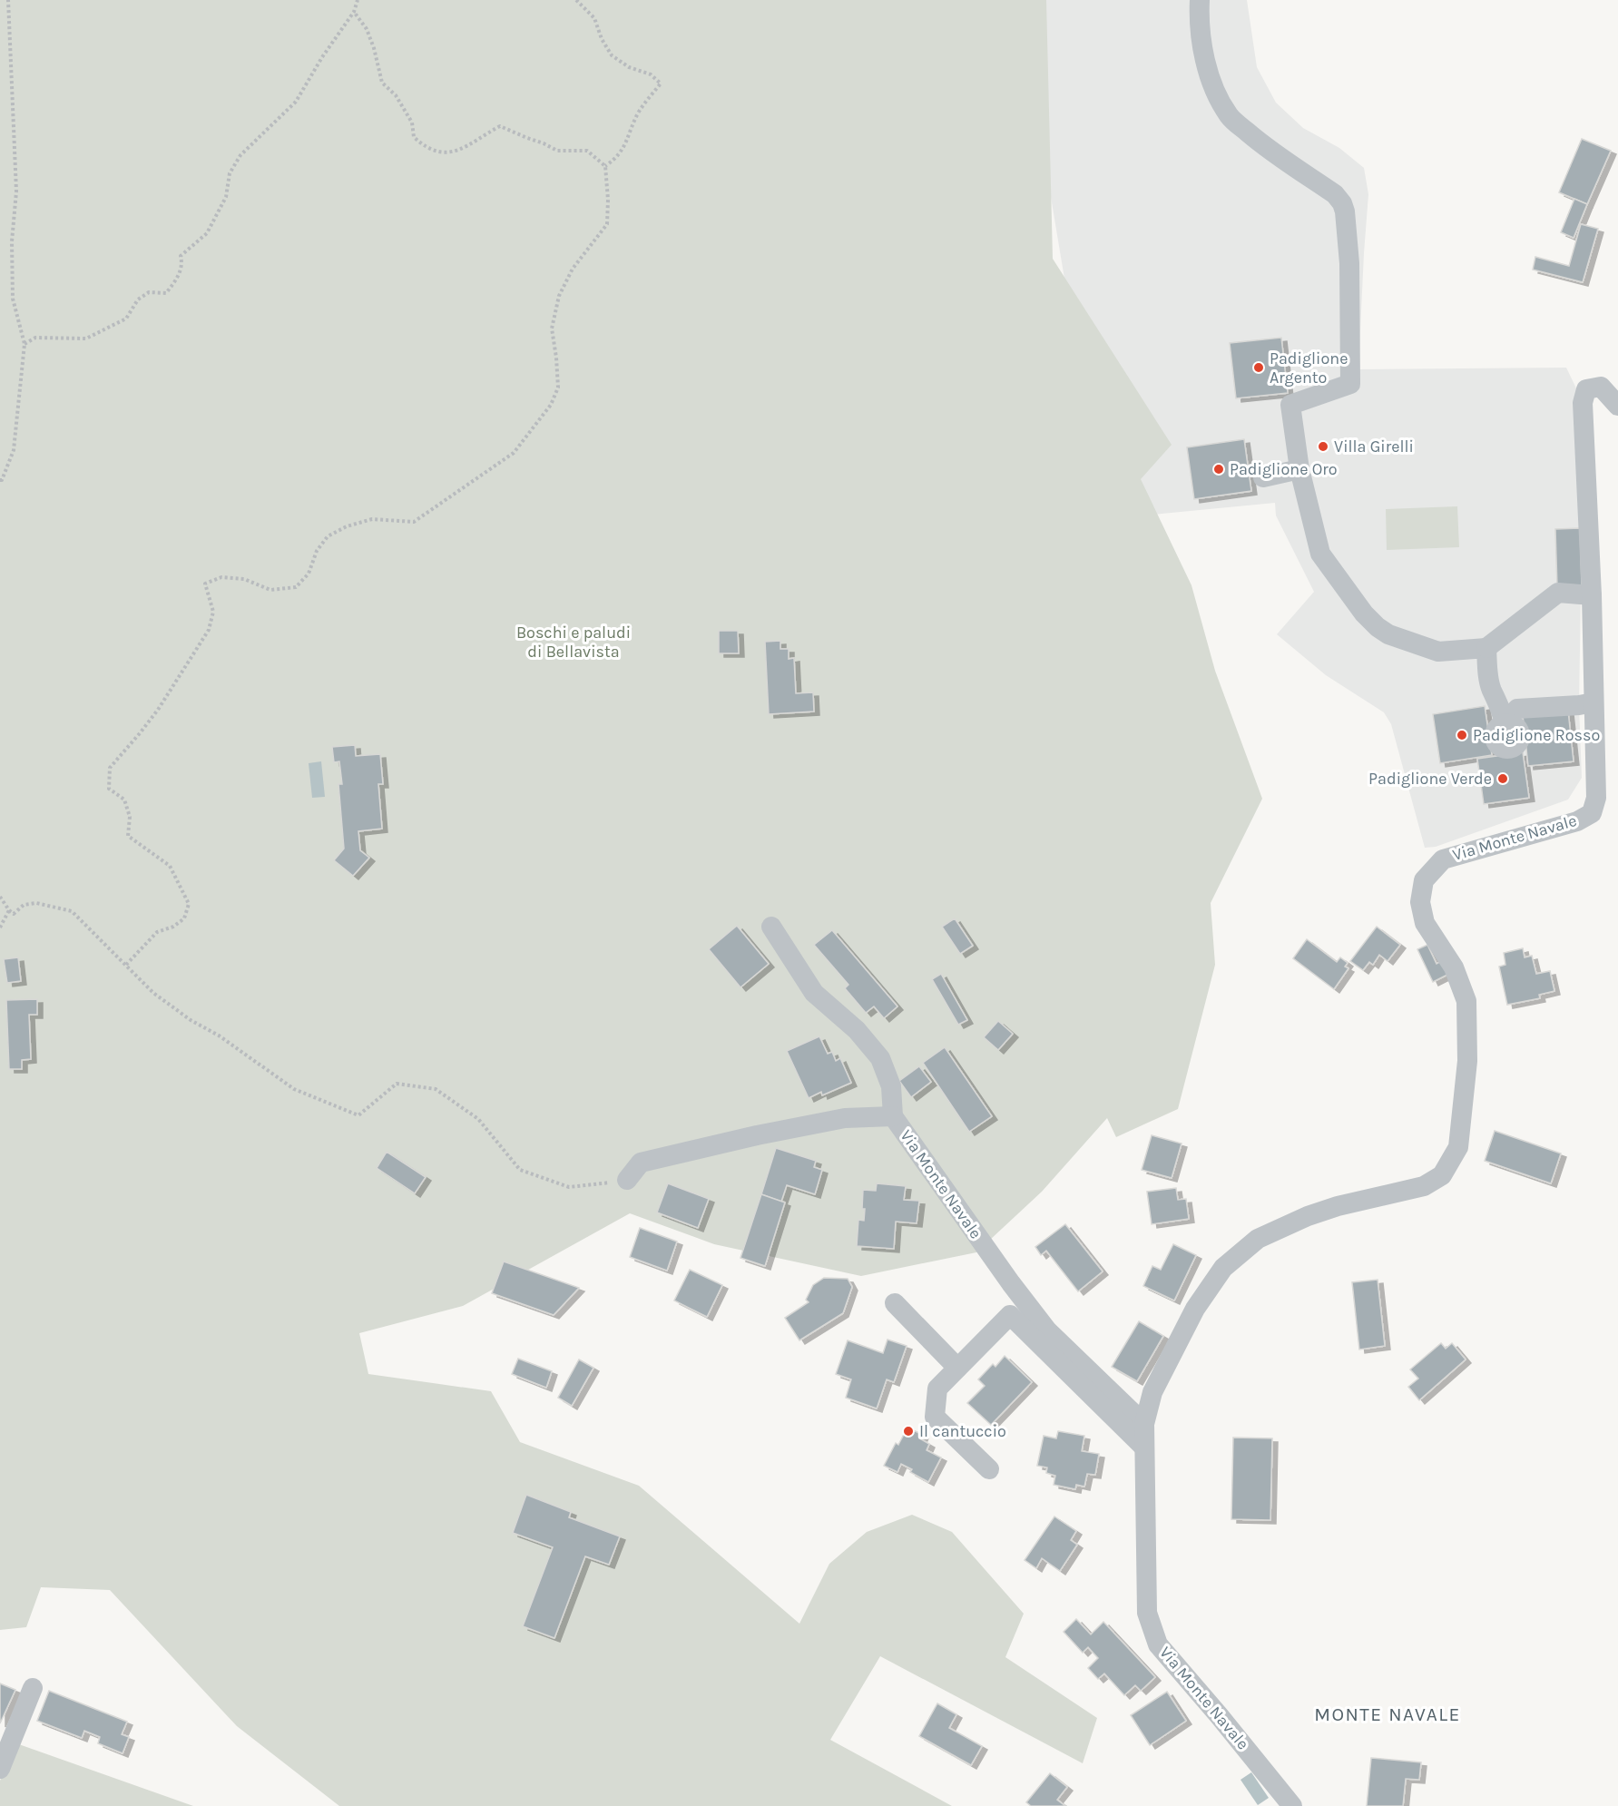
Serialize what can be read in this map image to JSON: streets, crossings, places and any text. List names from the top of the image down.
{
  "streets": {
    "street": ["Via Monte Navale"]
  },
  "districts": ["MONTE NAVALE"],
  "parks": ["Boschi e paludi di Bellavista"],
  "places": [
    "Padiglione Argento",
    "Villa Girelli",
    "Padiglione Oro",
    "Padiglione Rosso",
    "Padiglione Verde",
    "Il cantuccio"
  ]
}
